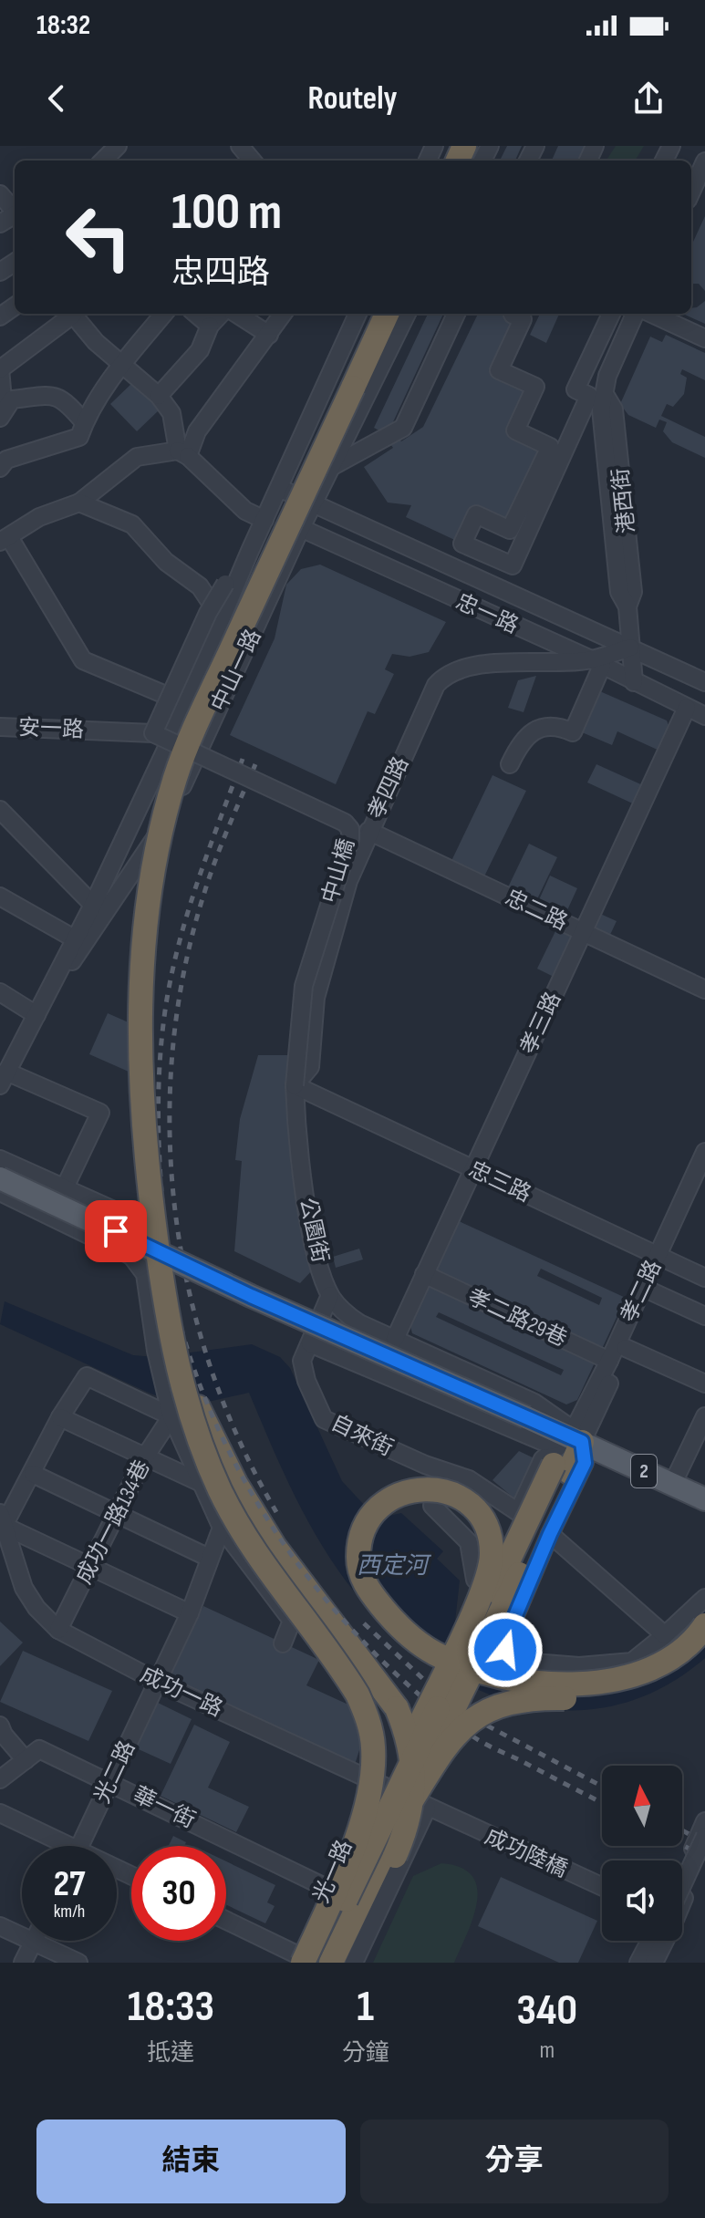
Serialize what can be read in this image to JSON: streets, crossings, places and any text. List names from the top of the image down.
{
  "streets": {
    "main road": ["2"],
    "street": [
      "港西街",
      "忠一路",
      "中山一路",
      "安一路",
      "孝四路",
      "中山橋",
      "忠二路",
      "孝三路",
      "忠三路",
      "公園街",
      "孝二路",
      "孝二路29巷",
      "自來街",
      "成功一路134巷",
      "成功一路",
      "光二路",
      "華一街",
      "成功陸橋",
      "光一路"
    ]
  },
  "crossings": [
    ["港西街", "忠一路"],
    ["港西街", "孝四路"],
    ["忠一路", "中山一路"],
    ["忠一路", "孝四路"],
    ["忠一路", "孝三路"],
    ["安一路", "中山橋"],
    ["孝四路", "中山橋"],
    ["孝四路", "忠二路"],
    ["孝四路", "忠三路"],
    ["孝四路", "公園街"],
    ["中山橋", "忠三路"],
    ["中山橋", "公園街"],
    ["忠二路", "孝三路"],
    ["孝三路", "忠三路"],
    ["孝三路", "公園街"],
    ["孝三路", "孝二路29巷"],
    ["忠三路", "公園街"],
    ["忠三路", "孝二路"],
    ["公園街", "孝二路"],
    ["公園街", "自來街"],
    ["公園街", "2"],
    ["孝二路", "孝二路29巷"],
    ["孝二路", "自來街"],
    ["孝二路", "2"],
    ["自來街", "2"],
    ["成功一路134巷", "成功一路"],
    ["成功一路", "光二路"],
    ["成功一路", "成功陸橋"],
    ["成功一路", "光一路"],
    ["光二路", "華一街"],
    ["華一街", "光一路"]
  ],
  "water": ["西定河"],
  "north": "top",
  "page": {
    "status": "18:32",
    "header": "Routely",
    "turn": ["100 m", "忠四路"],
    "speed": "27 km/h",
    "limit": "30",
    "eta": [
      "18:33",
      "抵達",
      "1",
      "分鐘",
      "340",
      "m"
    ],
    "buttons": ["結束", "分享"]
  }
}
